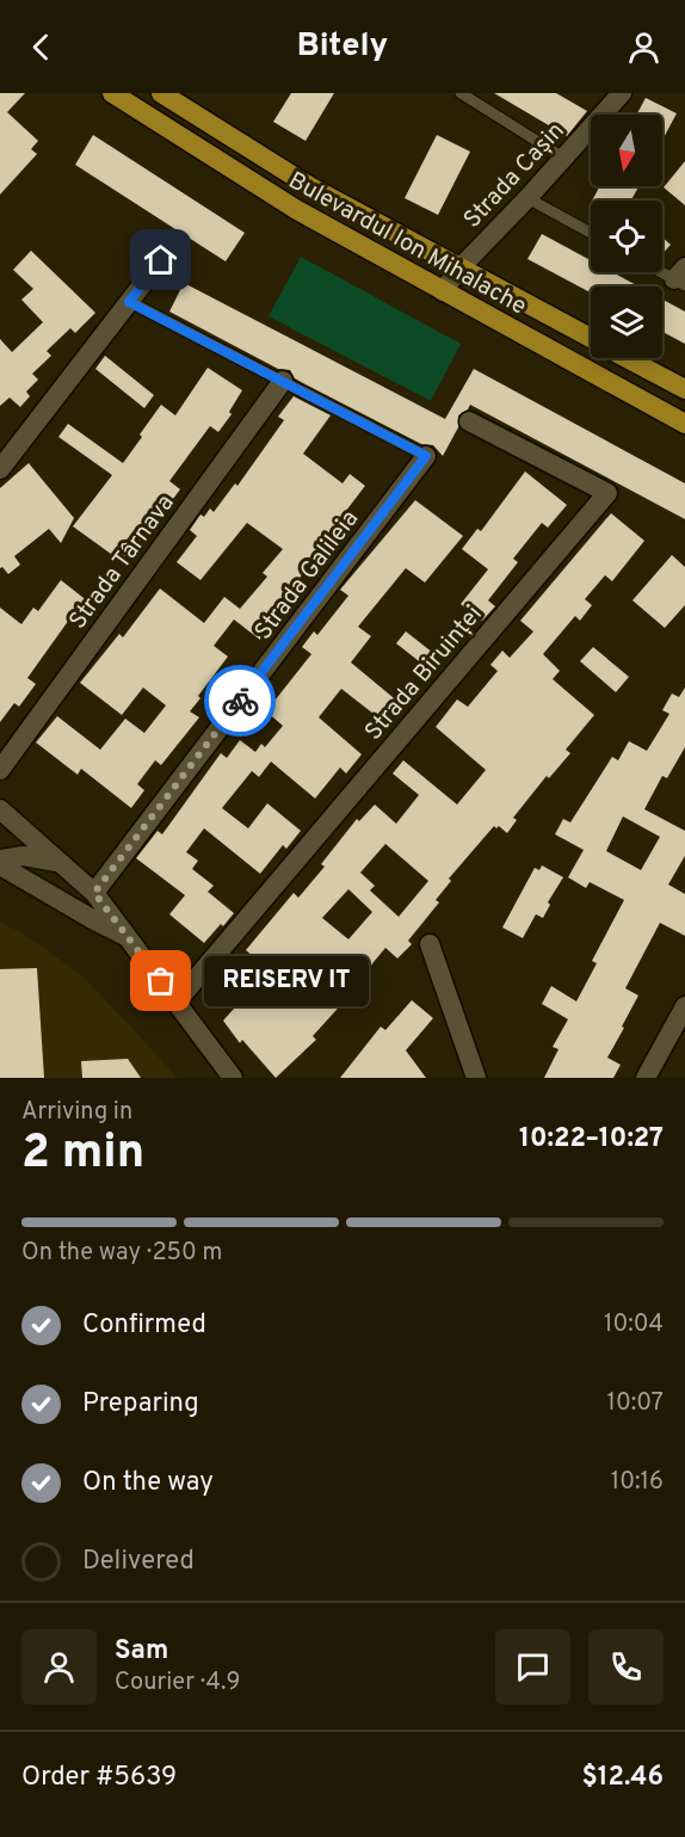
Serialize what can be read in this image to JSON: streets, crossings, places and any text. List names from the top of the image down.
{
  "streets": {
    "main road": ["Bulevardul Ion Mihalache"],
    "street": [
      "Strada Cașin",
      "Strada Târnava",
      "Strada Galileia",
      "Strada Biruinței"
    ]
  },
  "crossings": [
    ["Strada Cașin", "Bulevardul Ion Mihalache"]
  ],
  "places": ["REISERV IT"],
  "north": "bottom",
  "page": {
    "header": "Bitely",
    "bubble": "REISERV IT",
    "heading": ["2 min", "Arriving in", "10:22–10:27"],
    "panel": [
      "Sam",
      "Courier · 4.9",
      "Order #5639",
      "$12.46"
    ],
    "bar": "On the way · 250 m",
    "list": [
      ["Confirmed", "10:04"],
      ["Preparing", "10:07"],
      ["On the way", "10:16"],
      "Delivered"
    ]
  }
}
